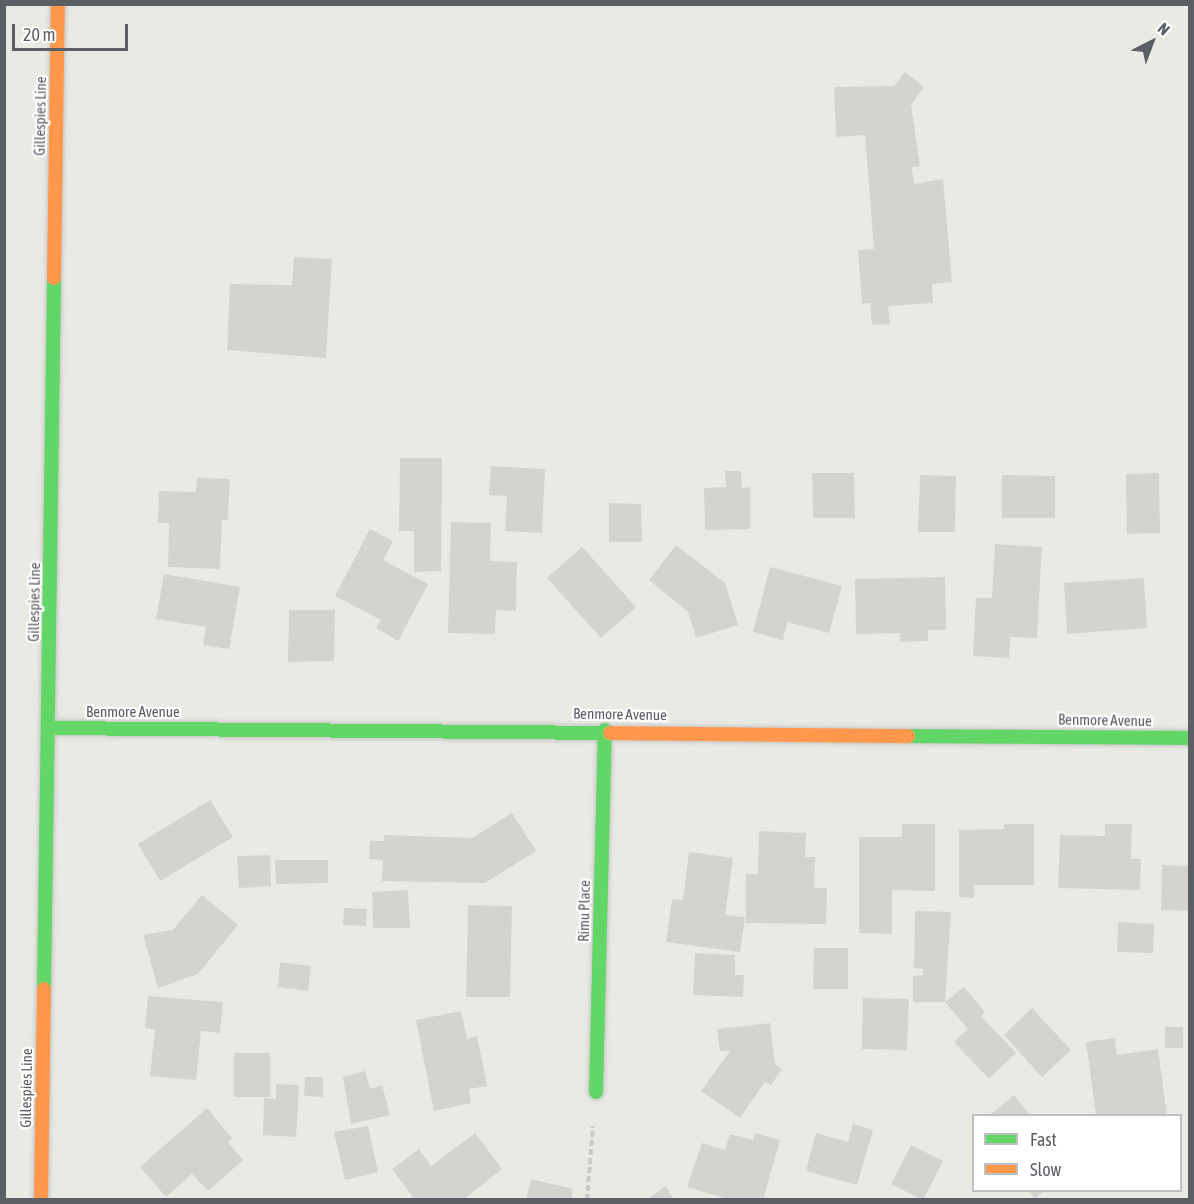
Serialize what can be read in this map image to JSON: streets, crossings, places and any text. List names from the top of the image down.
{
  "streets": {
    "street": ["Gillespies Line", "Benmore Avenue", "Rimu Place"]
  },
  "crossings": [
    ["Gillespies Line", "Benmore Avenue"],
    ["Benmore Avenue", "Rimu Place"]
  ],
  "legend": ["Fast", "Slow"],
  "scale_bar": "20 m",
  "north": "top right"
}
